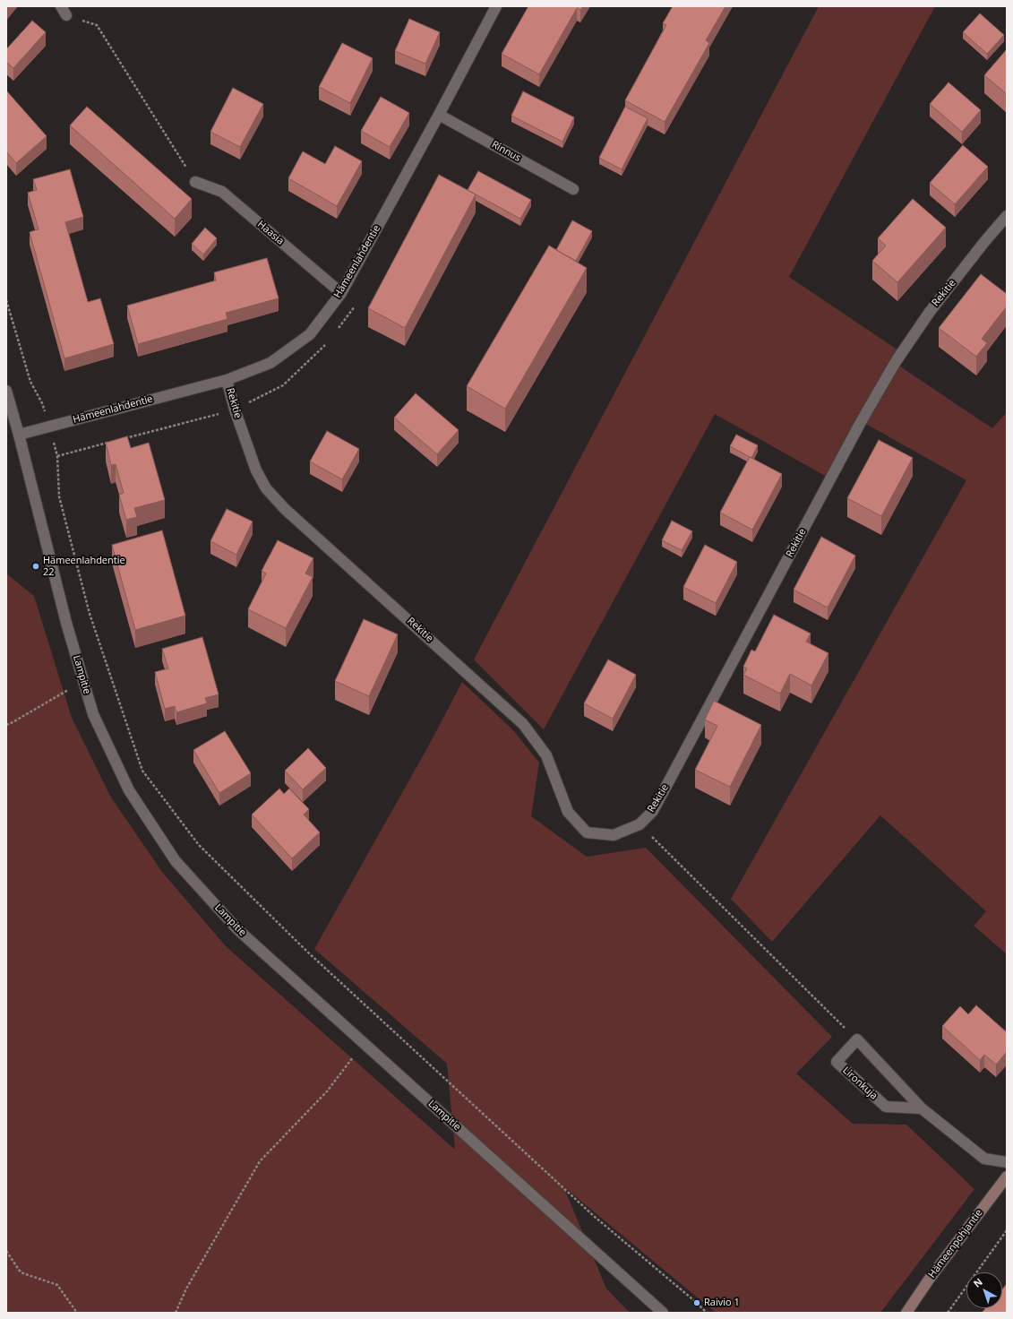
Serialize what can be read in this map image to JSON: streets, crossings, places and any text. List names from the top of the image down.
{
  "streets": {
    "main road": ["Hämeenpohjantie"],
    "street": [
      "Rinnus",
      "Haasia",
      "Hämeenlahdentie",
      "Rekitie",
      "Lampitie",
      "Lironkuja"
    ]
  },
  "crossings": [
    ["Rinnus", "Hämeenlahdentie"],
    ["Haasia", "Hämeenlahdentie"],
    ["Hämeenlahdentie", "Rekitie"],
    ["Hämeenlahdentie", "Lampitie"]
  ],
  "places": ["Hämeenlahdentie 22", "Raivio 1"],
  "north": "top left"
}
